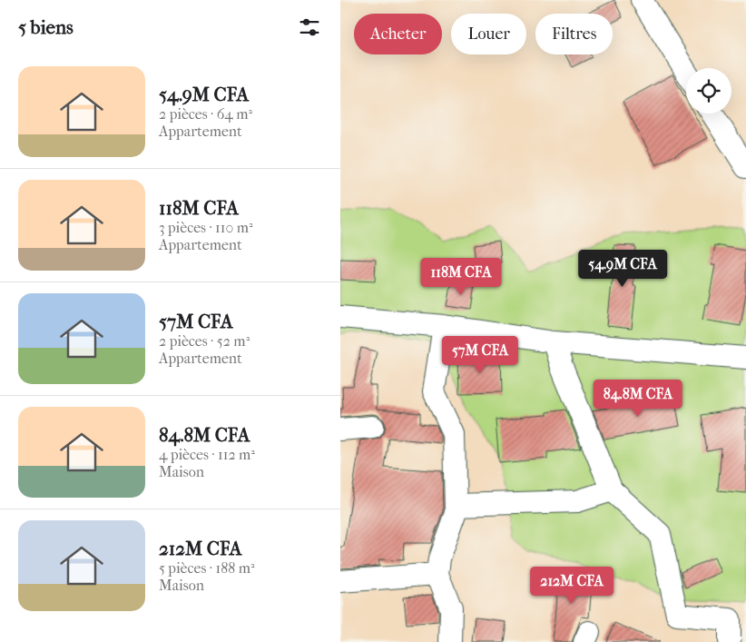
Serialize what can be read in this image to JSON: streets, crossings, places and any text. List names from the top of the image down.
{
  "page": {
    "heading": "5 biens",
    "chip": ["Acheter", "Louer", "Filtres"],
    "list": [
      {
        "name": "54.9M CFA",
        "note": "2 pièces · 64 m² · Appartement"
      },
      {
        "name": "118M CFA",
        "note": "3 pièces · 110 m² · Appartement"
      },
      {
        "name": "57M CFA",
        "note": "2 pièces · 52 m² · Appartement"
      },
      {
        "name": "84.8M CFA",
        "note": "4 pièces · 112 m² · Maison"
      },
      {
        "name": "212M CFA",
        "note": "5 pièces · 188 m² · Maison"
      }
    ],
    "price": [
      "54.9M CFA",
      "118M CFA",
      "57M CFA",
      "84.8M CFA",
      "212M CFA"
    ]
  }
}
